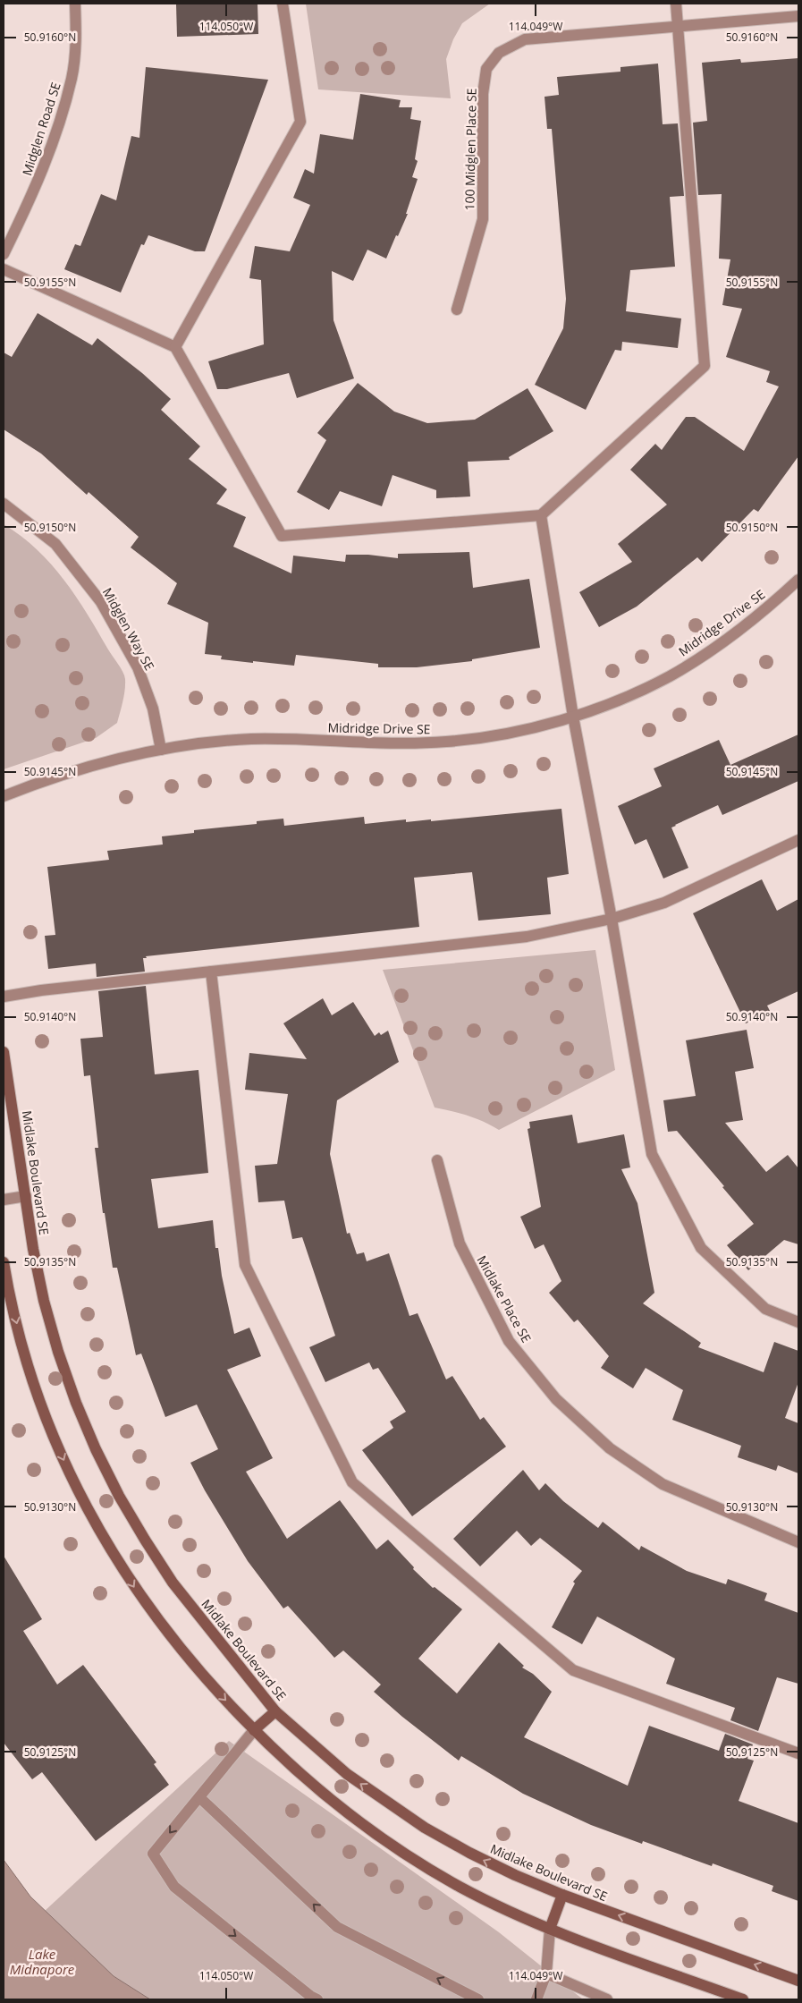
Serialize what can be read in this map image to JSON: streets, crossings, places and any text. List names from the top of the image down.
{
  "streets": {
    "street": [
      "Midglen Road SE",
      "100 Midglen Place SE",
      "Midridge Drive SE",
      "Midglen Way SE",
      "Midlake Boulevard SE",
      "Midlake Place SE"
    ]
  },
  "crossings": [
    ["Midridge Drive SE", "Midglen Way SE"]
  ],
  "water": ["Lake Midnapore"],
  "coordinates": [
    "114.050°W",
    "114.049°W",
    "50.9160°N",
    "50.9155°N",
    "50.9150°N",
    "50.9145°N",
    "50.9140°N",
    "50.9135°N",
    "50.9130°N",
    "50.9125°N"
  ]
}
